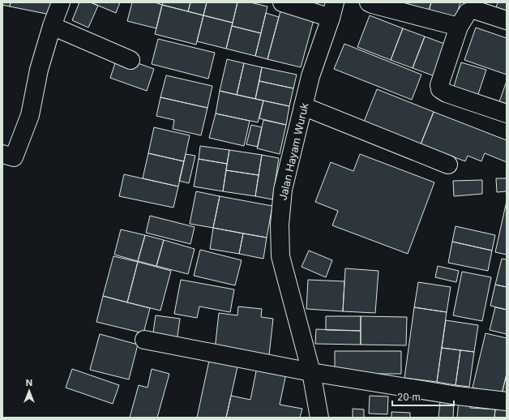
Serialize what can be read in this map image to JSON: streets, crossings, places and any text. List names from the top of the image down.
{
  "streets": {
    "street": ["Jalan Hayam Wuruk"]
  },
  "scale_bar": "20 m",
  "north": "top"
}
